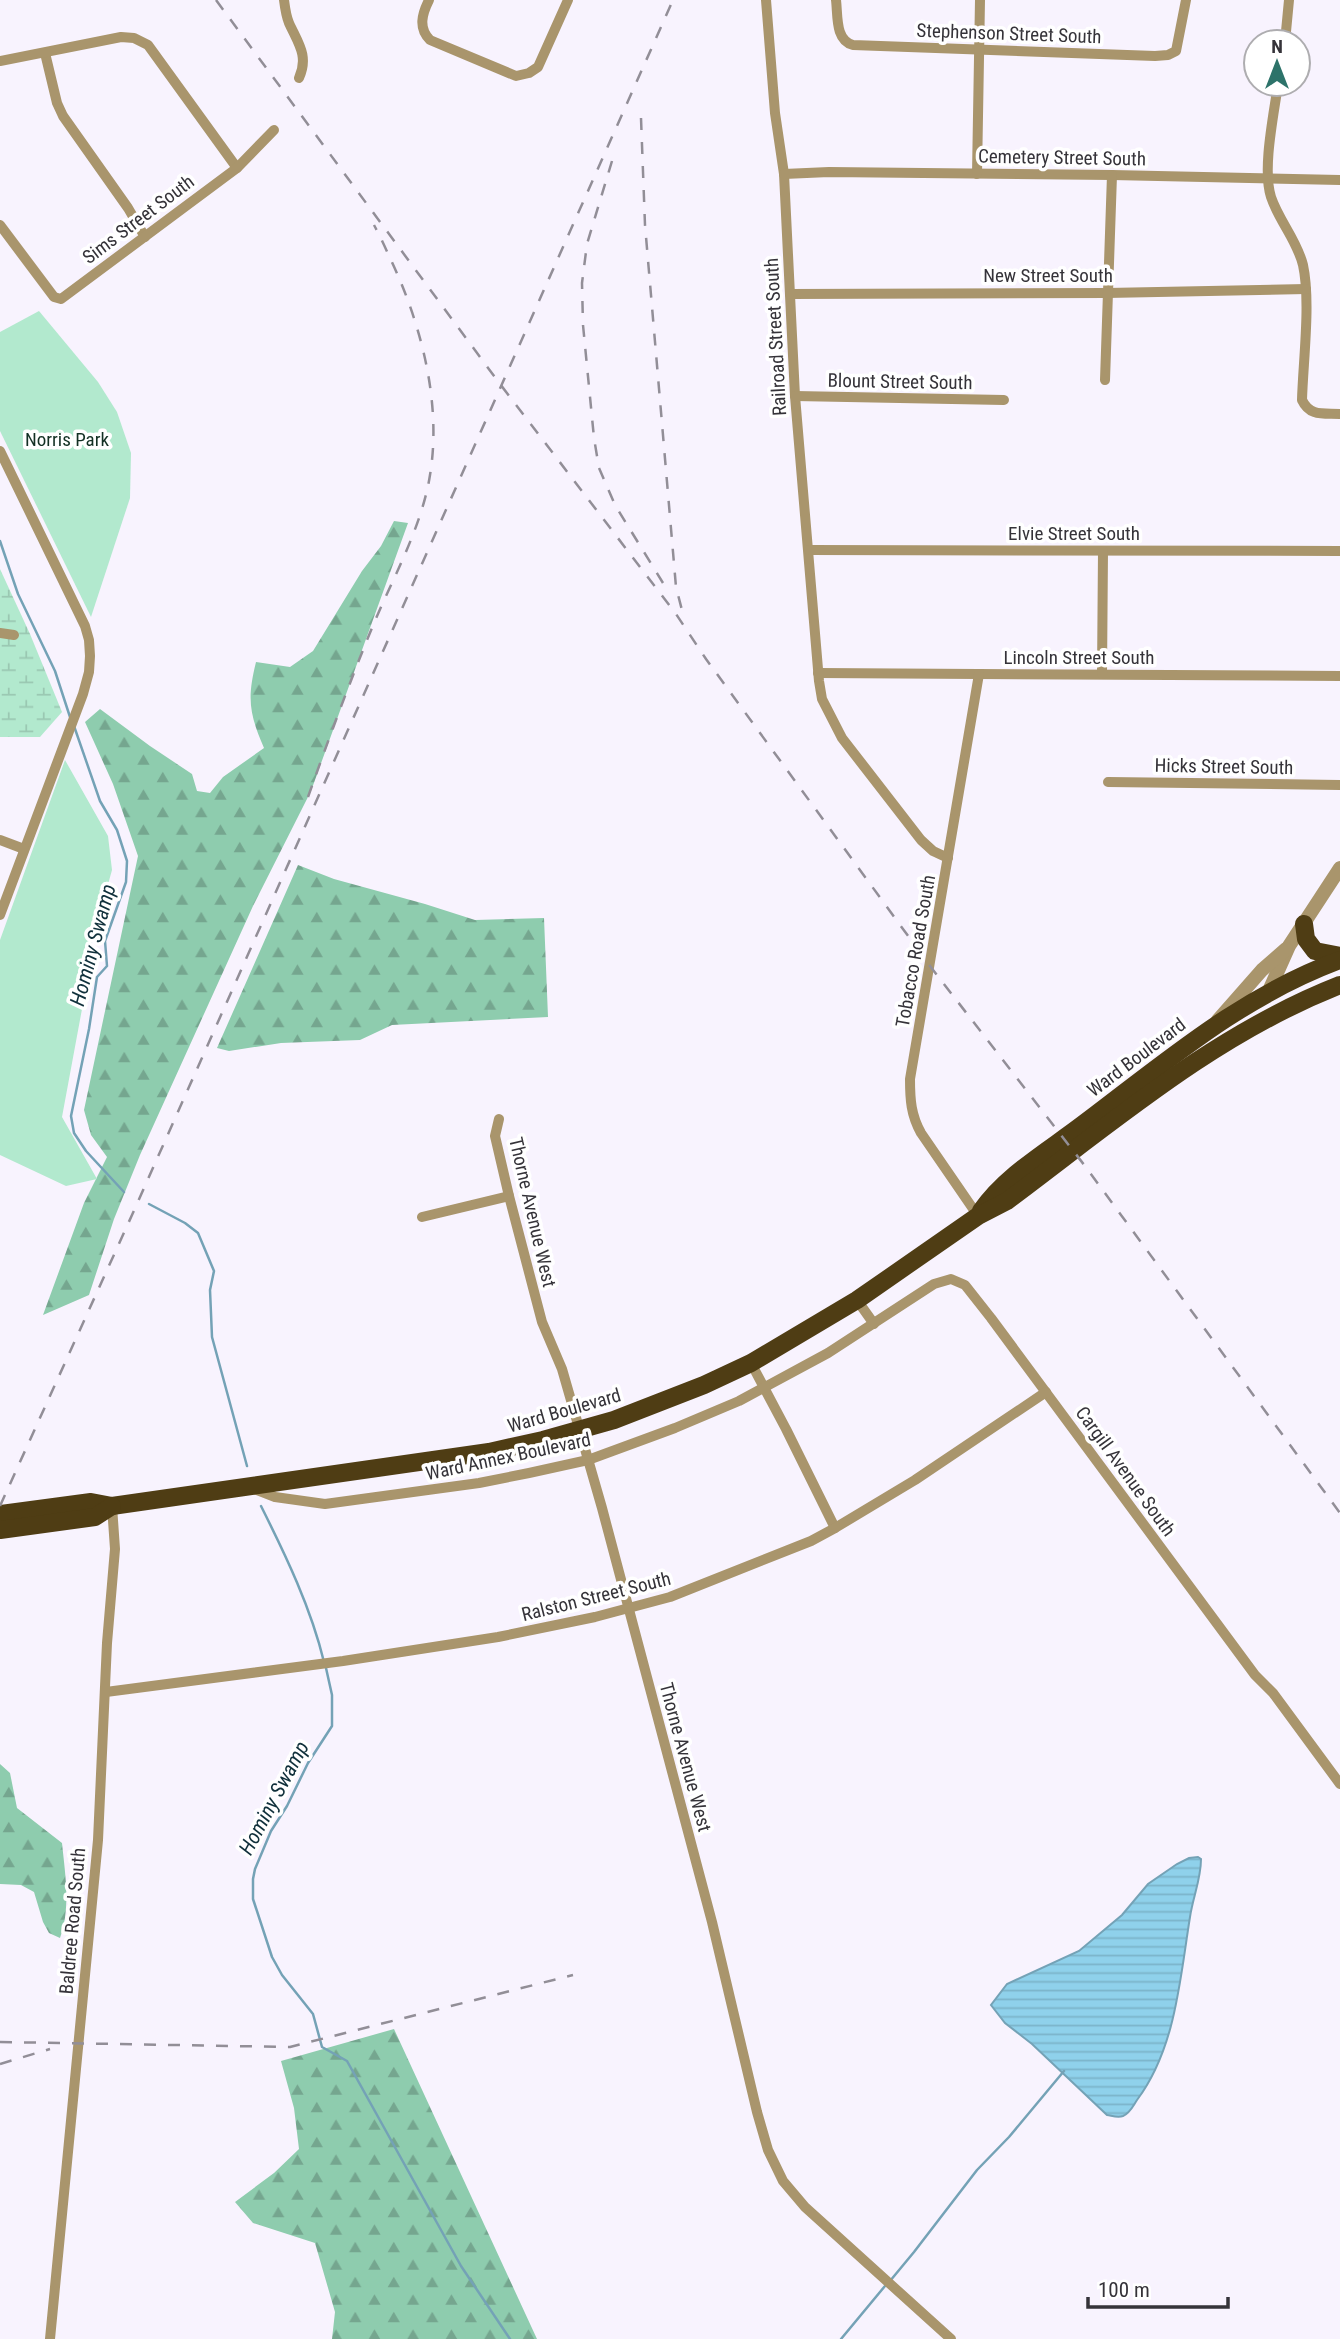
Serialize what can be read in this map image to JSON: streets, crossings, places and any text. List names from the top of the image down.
{
  "streets": {
    "highway": ["Ward Boulevard"],
    "street": [
      "Stephenson Street South",
      "Cemetery Street South",
      "Sims Street South",
      "New Street South",
      "Railroad Street South",
      "Blount Street South",
      "Elvie Street South",
      "Lincoln Street South",
      "Hicks Street South",
      "Tobacco Road South",
      "Thorne Avenue West",
      "Ward Annex Boulevard",
      "Cargill Avenue South",
      "Ralston Street South",
      "Baldree Road South"
    ]
  },
  "crossings": [
    ["Cemetery Street South", "Railroad Street South"],
    ["New Street South", "Railroad Street South"],
    ["Railroad Street South", "Blount Street South"],
    ["Railroad Street South", "Elvie Street South"],
    ["Railroad Street South", "Lincoln Street South"],
    ["Railroad Street South", "Tobacco Road South"],
    ["Lincoln Street South", "Tobacco Road South"],
    ["Tobacco Road South", "Ward Boulevard"],
    ["Ward Boulevard", "Thorne Avenue West"],
    ["Ward Boulevard", "Ward Annex Boulevard"],
    ["Ward Boulevard", "Baldree Road South"],
    ["Thorne Avenue West", "Ward Annex Boulevard"],
    ["Thorne Avenue West", "Ralston Street South"],
    ["Ward Annex Boulevard", "Cargill Avenue South"],
    ["Cargill Avenue South", "Ralston Street South"],
    ["Ralston Street South", "Baldree Road South"]
  ],
  "water": ["Hominy Swamp"],
  "parks": ["Norris Park"],
  "scale_bar": "100 m",
  "north": "top"
}
